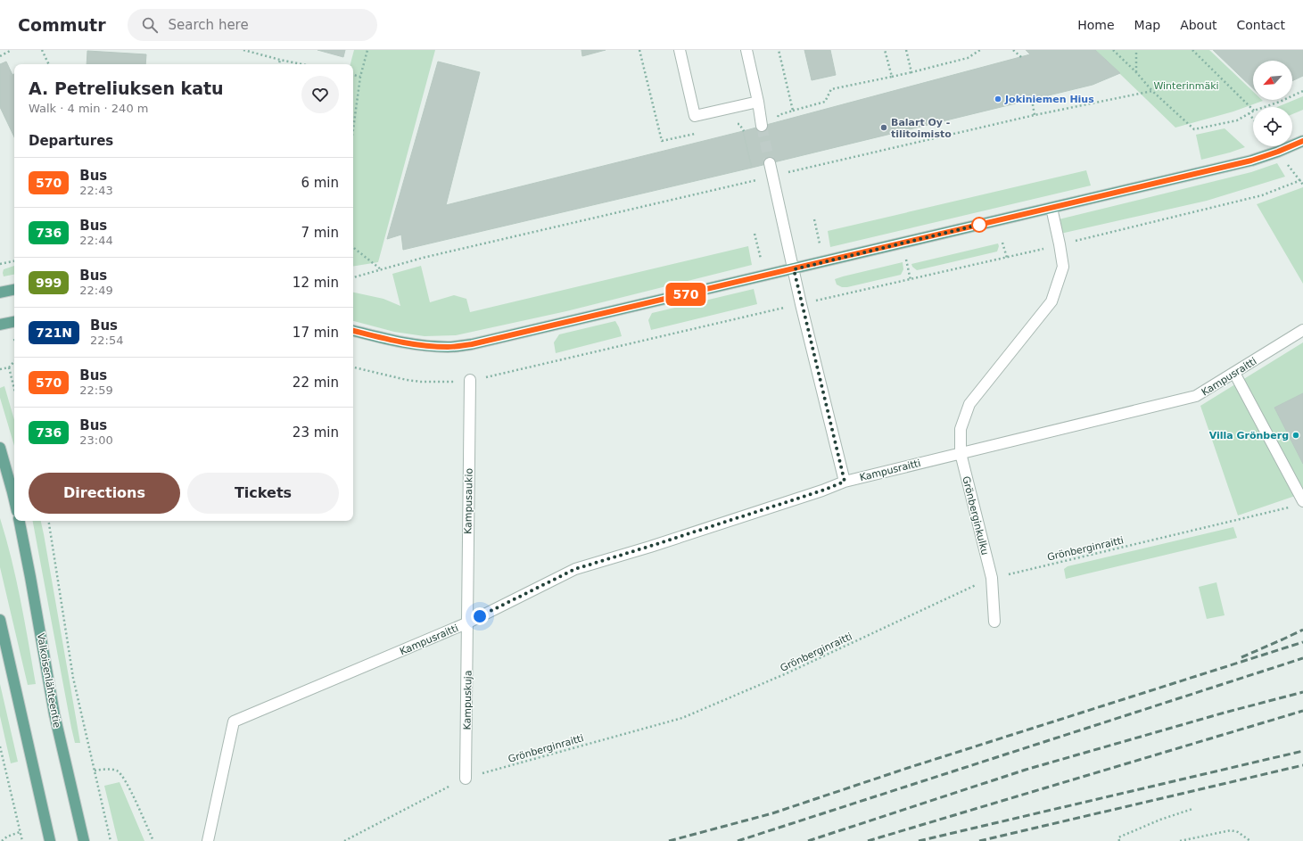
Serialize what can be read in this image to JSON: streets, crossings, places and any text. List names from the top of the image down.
{
  "streets": {
    "main road": ["Valkoisenlähteentie"],
    "street": [
      "Kampusraitti",
      "Kampusaukio",
      "Grönberginkulku",
      "Kampuskuja"
    ],
    "path": ["Grönberginraitti"]
  },
  "crossings": [
    ["Kampusraitti", "Kampusaukio"],
    ["Kampusraitti", "Grönberginkulku"],
    ["Kampusraitti", "Kampuskuja"],
    ["Kampusaukio", "Kampuskuja"],
    ["Grönberginkulku", "Grönberginraitti"],
    ["Grönberginraitti", "Kampuskuja"]
  ],
  "parks": ["Winterinmäki"],
  "places": ["Jokiniemen Hius", "Balart Oy - tilitoimisto", "Villa Grönberg"],
  "lines": ["bus line 570"],
  "north": "bottom left",
  "page": {
    "header": "Commutr",
    "search": "Search here",
    "nav": [
      "Home",
      "Map",
      "About",
      "Contact"
    ],
    "on_map": "570",
    "heading": [
      ["A. Petreliuksen katu", "Walk · 4 min · 240 m"],
      "Departures"
    ],
    "list": [
      {
        "mark": "570",
        "name": "Bus",
        "note": "22:43",
        "value": "6 min"
      },
      {
        "mark": "736",
        "name": "Bus",
        "note": "22:44",
        "value": "7 min"
      },
      {
        "mark": "999",
        "name": "Bus",
        "note": "22:49",
        "value": "12 min"
      },
      {
        "mark": "721N",
        "name": "Bus",
        "note": "22:54",
        "value": "17 min"
      },
      {
        "mark": "570",
        "name": "Bus",
        "note": "22:59",
        "value": "22 min"
      },
      {
        "mark": "736",
        "name": "Bus",
        "note": "23:00",
        "value": "23 min"
      }
    ],
    "buttons": ["Directions", "Tickets"]
  }
}
